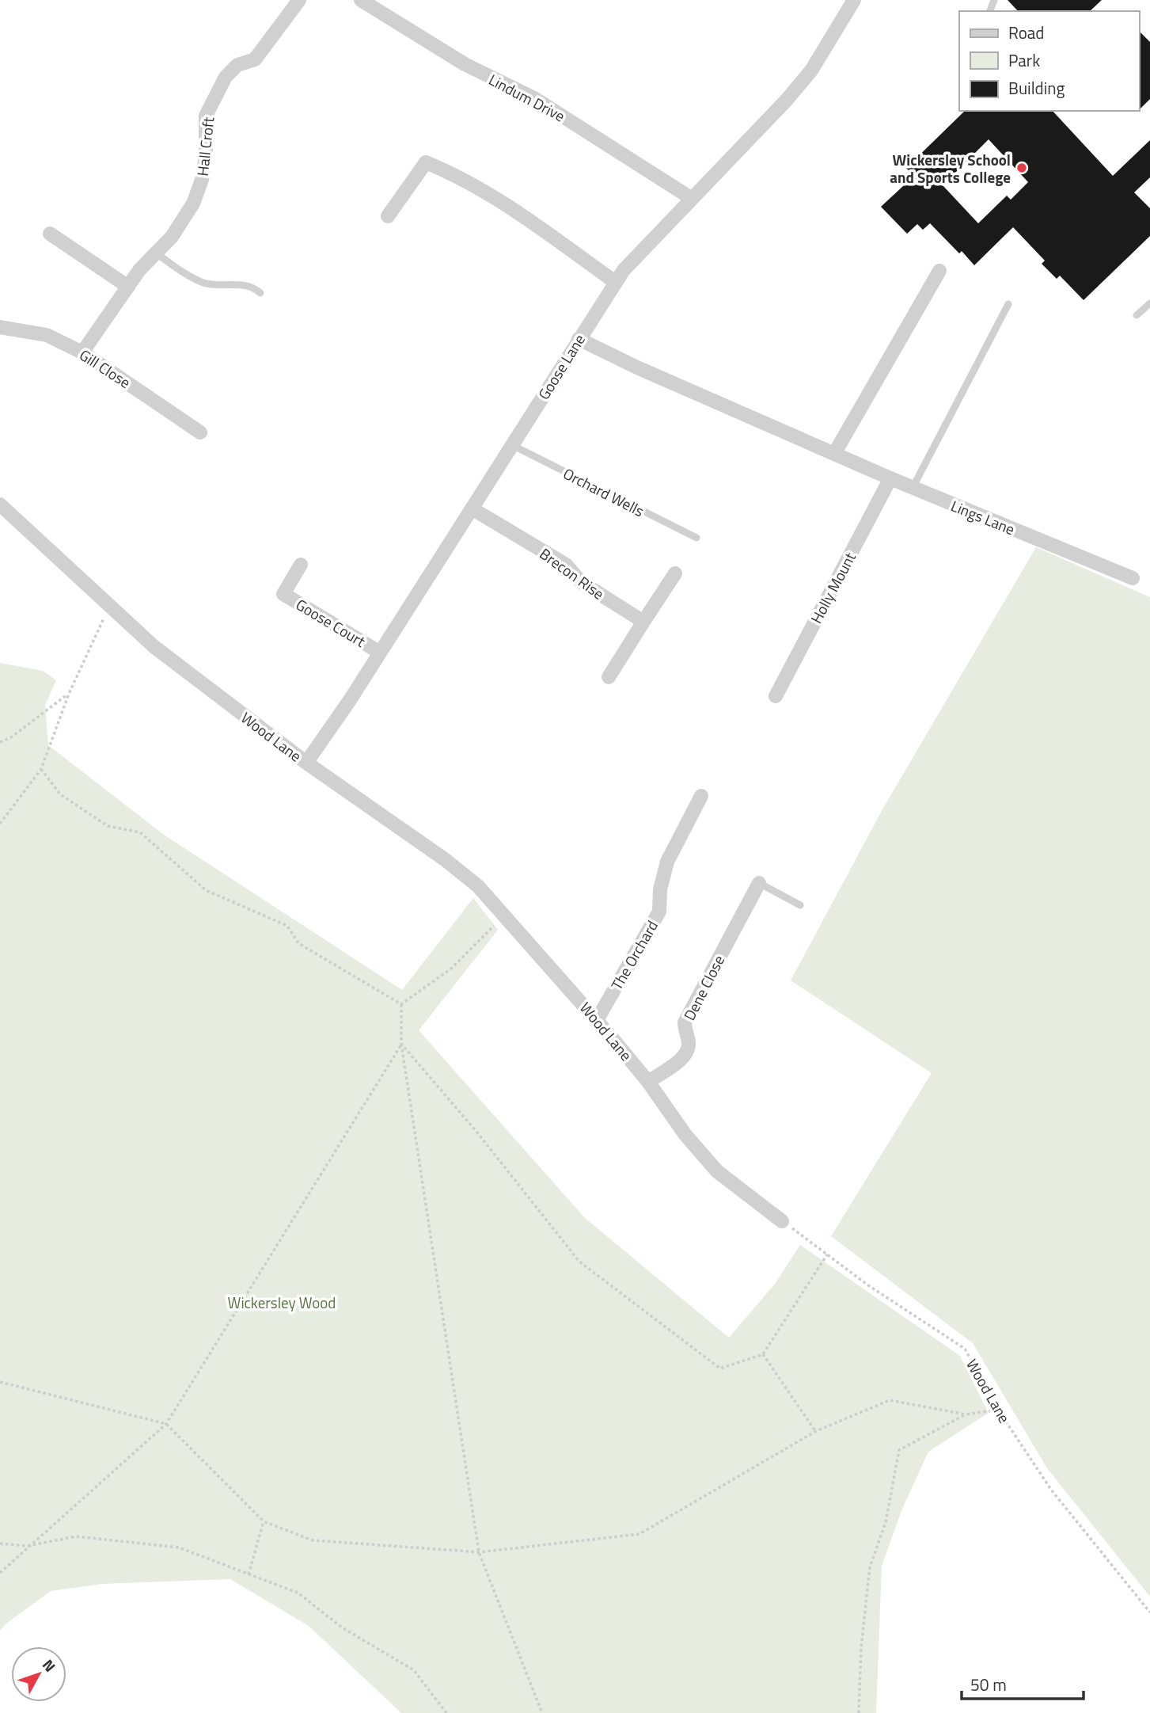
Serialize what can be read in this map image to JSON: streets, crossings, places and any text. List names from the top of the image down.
{
  "streets": {
    "street": [
      "Lindum Drive",
      "Hall Croft",
      "Goose Lane",
      "Gill Close",
      "Lings Lane",
      "Brecon Rise",
      "Holly Mount",
      "Goose Court",
      "Wood Lane",
      "The Orchard",
      "Dene Close"
    ],
    "lane": ["Orchard Wells"]
  },
  "crossings": [
    ["Lindum Drive", "Goose Lane"],
    ["Hall Croft", "Gill Close"],
    ["Goose Lane", "Orchard Wells"],
    ["Goose Lane", "Lings Lane"],
    ["Goose Lane", "Brecon Rise"],
    ["Goose Lane", "Goose Court"],
    ["Goose Lane", "Wood Lane"],
    ["Lings Lane", "Holly Mount"],
    ["Wood Lane", "The Orchard"],
    ["Wood Lane", "Dene Close"]
  ],
  "parks": ["Wickersley Wood"],
  "places": ["Wickersley School and Sports College"],
  "legend": ["Road", "Park", "Building"],
  "scale_bar": "50 m",
  "north": "top right"
}
